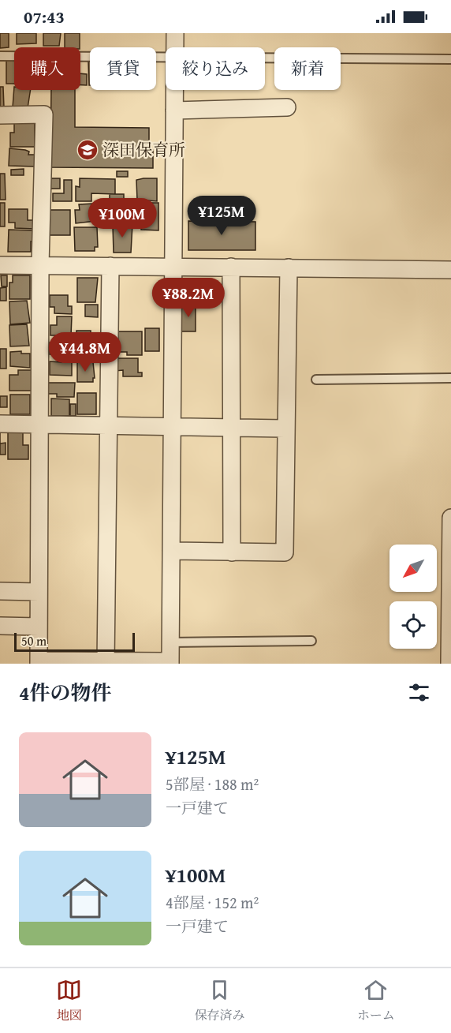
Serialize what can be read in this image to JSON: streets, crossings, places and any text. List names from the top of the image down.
{
  "places": {
    "school or university": ["深田保育所"]
  },
  "scale_bar": "50 m",
  "north": "bottom left",
  "page": {
    "status": "07:43",
    "chip": [
      "購入",
      "賃貸",
      "絞り込み",
      "新着"
    ],
    "price": [
      "¥125M",
      "¥100M",
      "¥88.2M",
      "¥44.8M"
    ],
    "scale": "50 m",
    "heading": "4件の物件",
    "list": [
      {
        "name": "¥125M",
        "note": "5部屋 · 188 m² · 一戸建て"
      },
      {
        "name": "¥100M",
        "note": "4部屋 · 152 m² · 一戸建て"
      }
    ],
    "tabs": ["地図", "保存済み", "ホーム"]
  }
}
